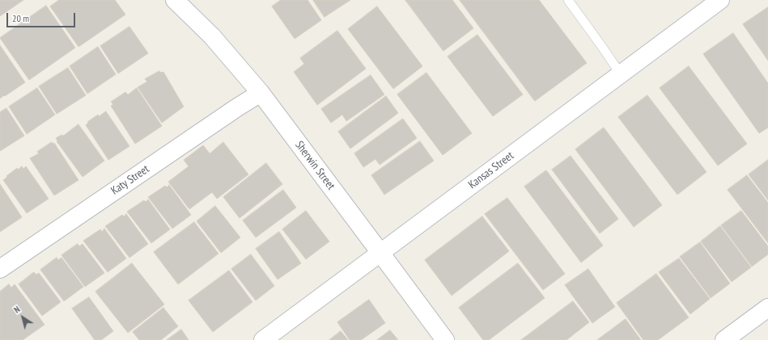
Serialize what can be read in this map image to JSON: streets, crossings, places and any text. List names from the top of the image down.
{
  "streets": {
    "street": ["Sherwin Street", "Kansas Street", "Katy Street"]
  },
  "crossings": [
    ["Sherwin Street", "Kansas Street"],
    ["Sherwin Street", "Katy Street"]
  ],
  "scale_bar": "20 m",
  "north": "top left"
}
